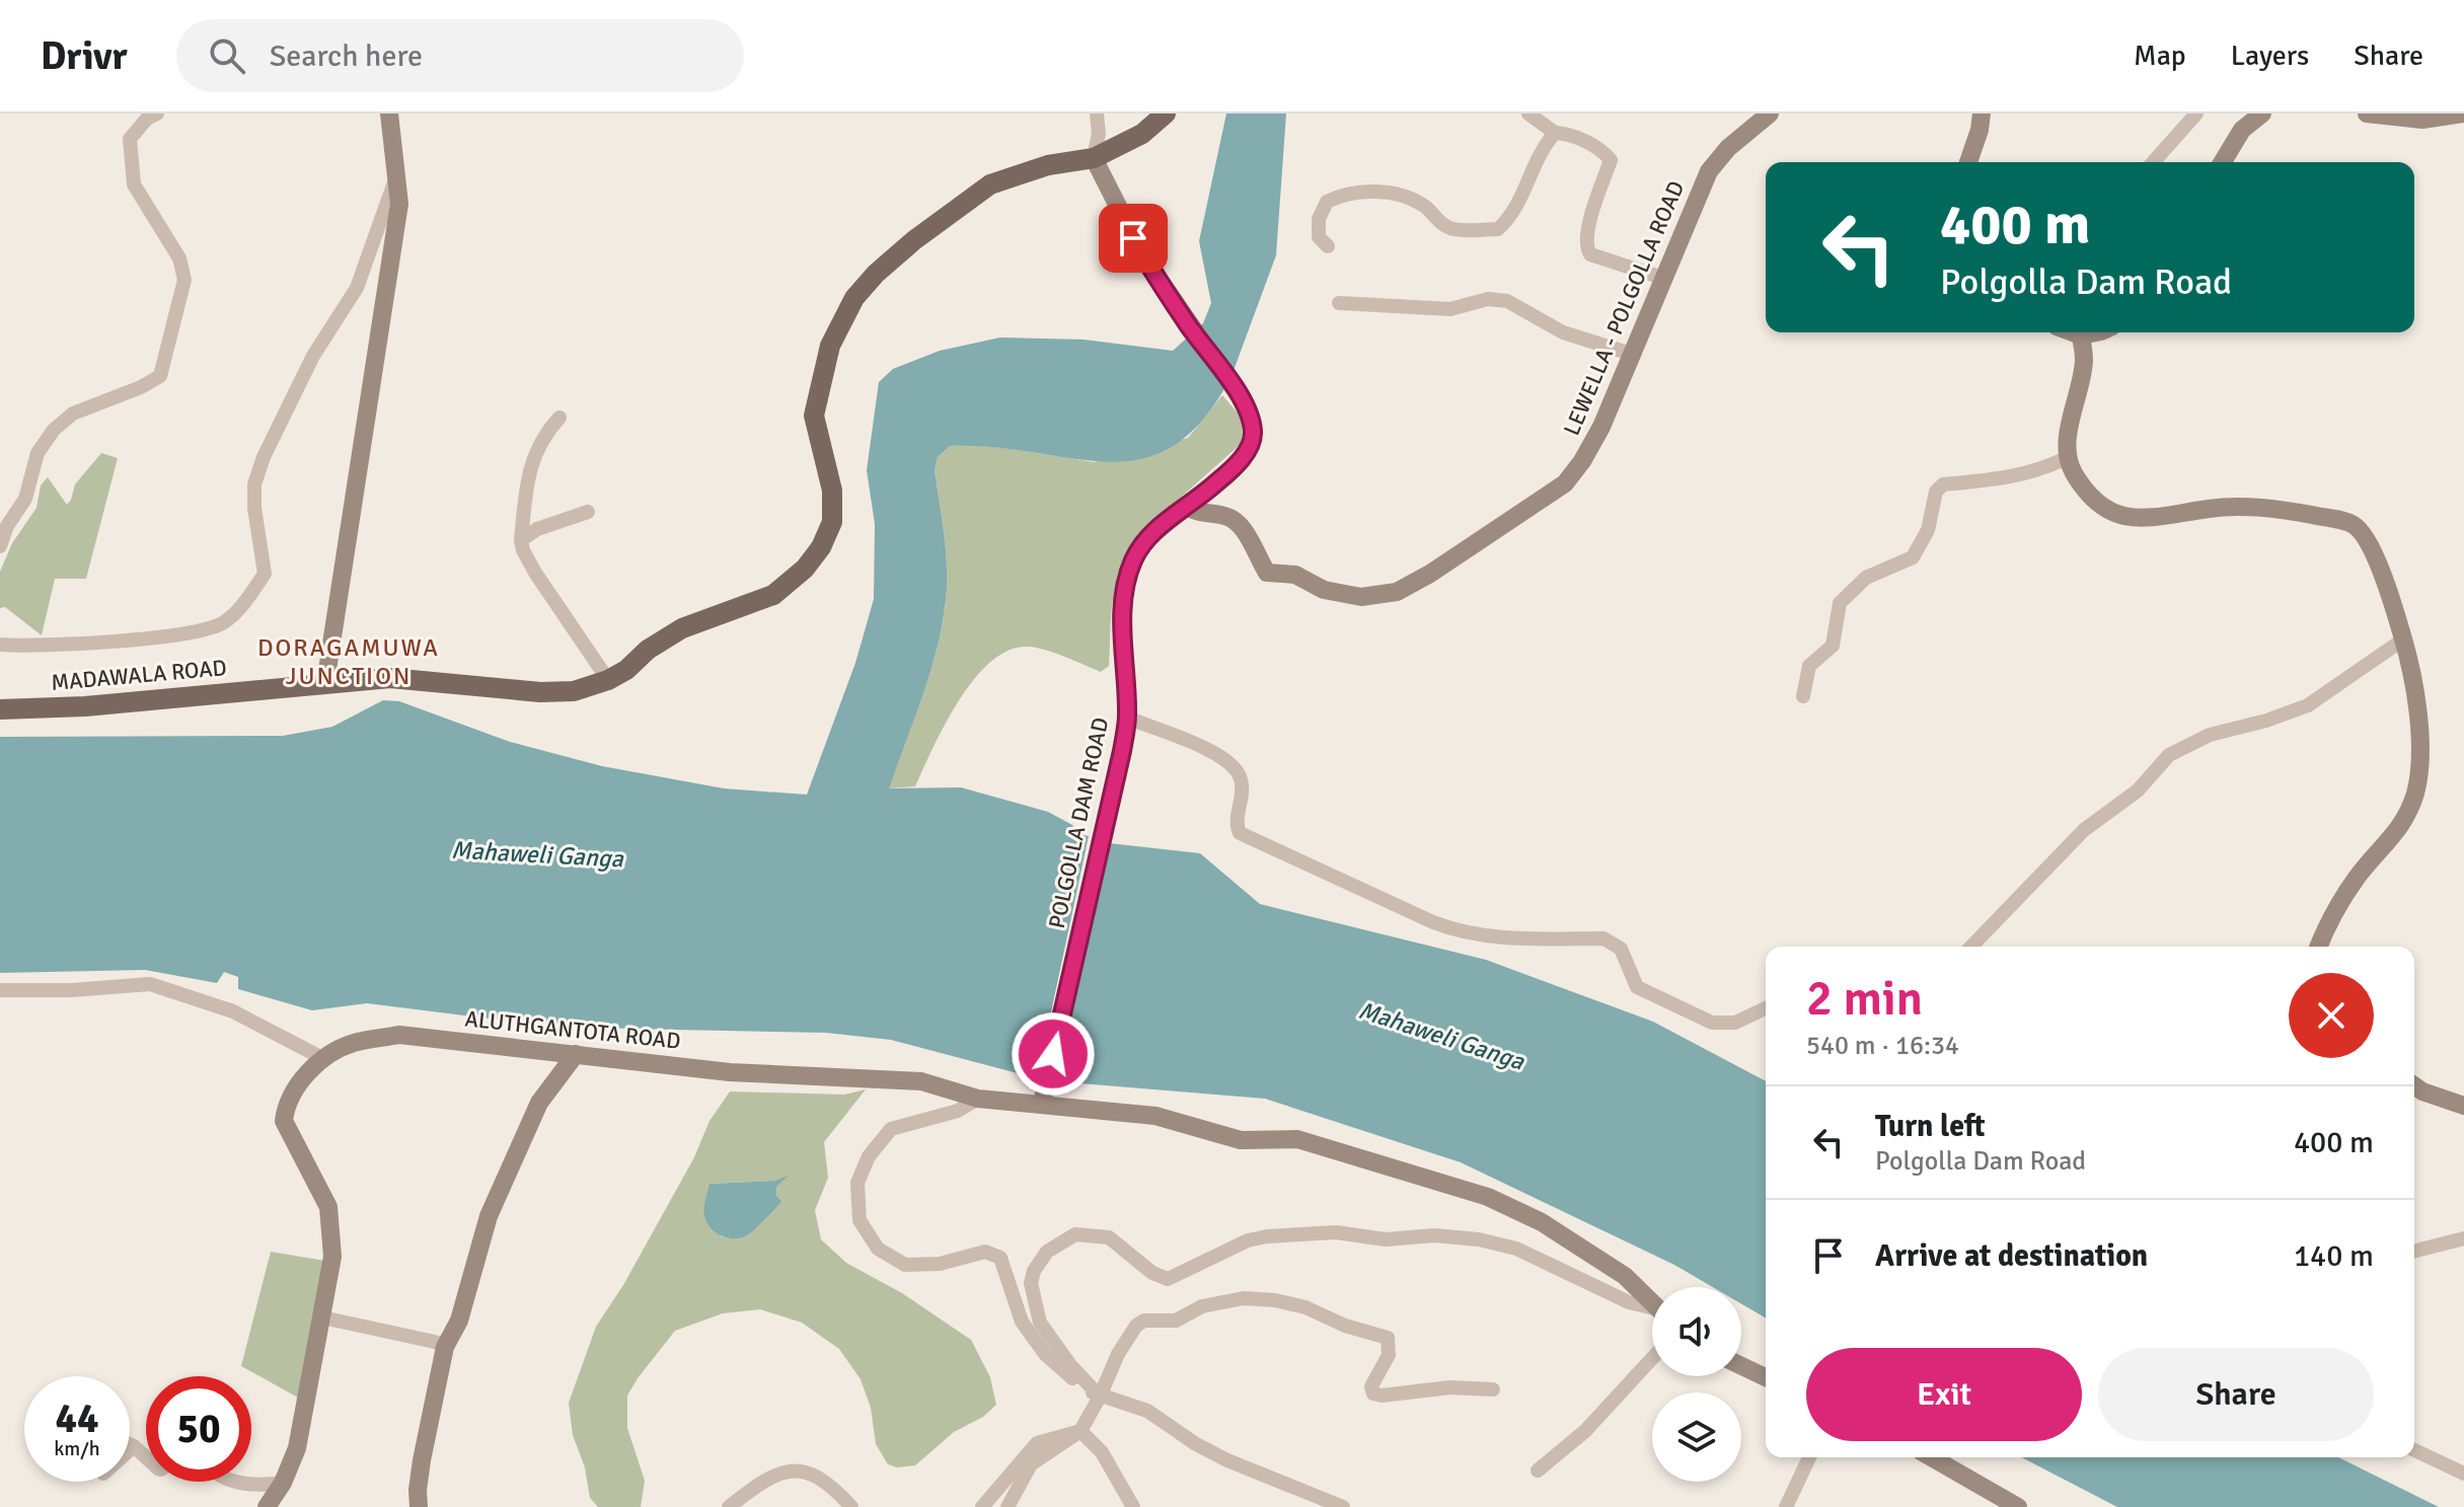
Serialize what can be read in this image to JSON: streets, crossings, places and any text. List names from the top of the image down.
{
  "streets": {
    "main road": ["MADAWALA ROAD"],
    "street": ["LEWELLA - POLGOLLA ROAD", "POLGOLLA DAM ROAD", "ALUTHGANTOTA ROAD"]
  },
  "crossings": [
    ["LEWELLA - POLGOLLA ROAD", "POLGOLLA DAM ROAD"],
    ["MADAWALA ROAD", "POLGOLLA DAM ROAD"],
    ["POLGOLLA DAM ROAD", "ALUTHGANTOTA ROAD"]
  ],
  "districts": ["DORAGAMUWA JUNCTION"],
  "water": ["Mahaweli Ganga"],
  "page": {
    "header": "Drivr",
    "search": "Search here",
    "nav": ["Map", "Layers", "Share"],
    "turn": ["400 m", "Polgolla Dam Road"],
    "heading": ["2 min", "540 m · 16:34"],
    "list": [
      {
        "name": "Turn left",
        "note": "Polgolla Dam Road",
        "value": "400 m"
      },
      {
        "name": "Arrive at destination",
        "value": "140 m"
      }
    ],
    "buttons": ["Exit", "Share"],
    "speed": "44 km/h",
    "limit": "50"
  }
}
